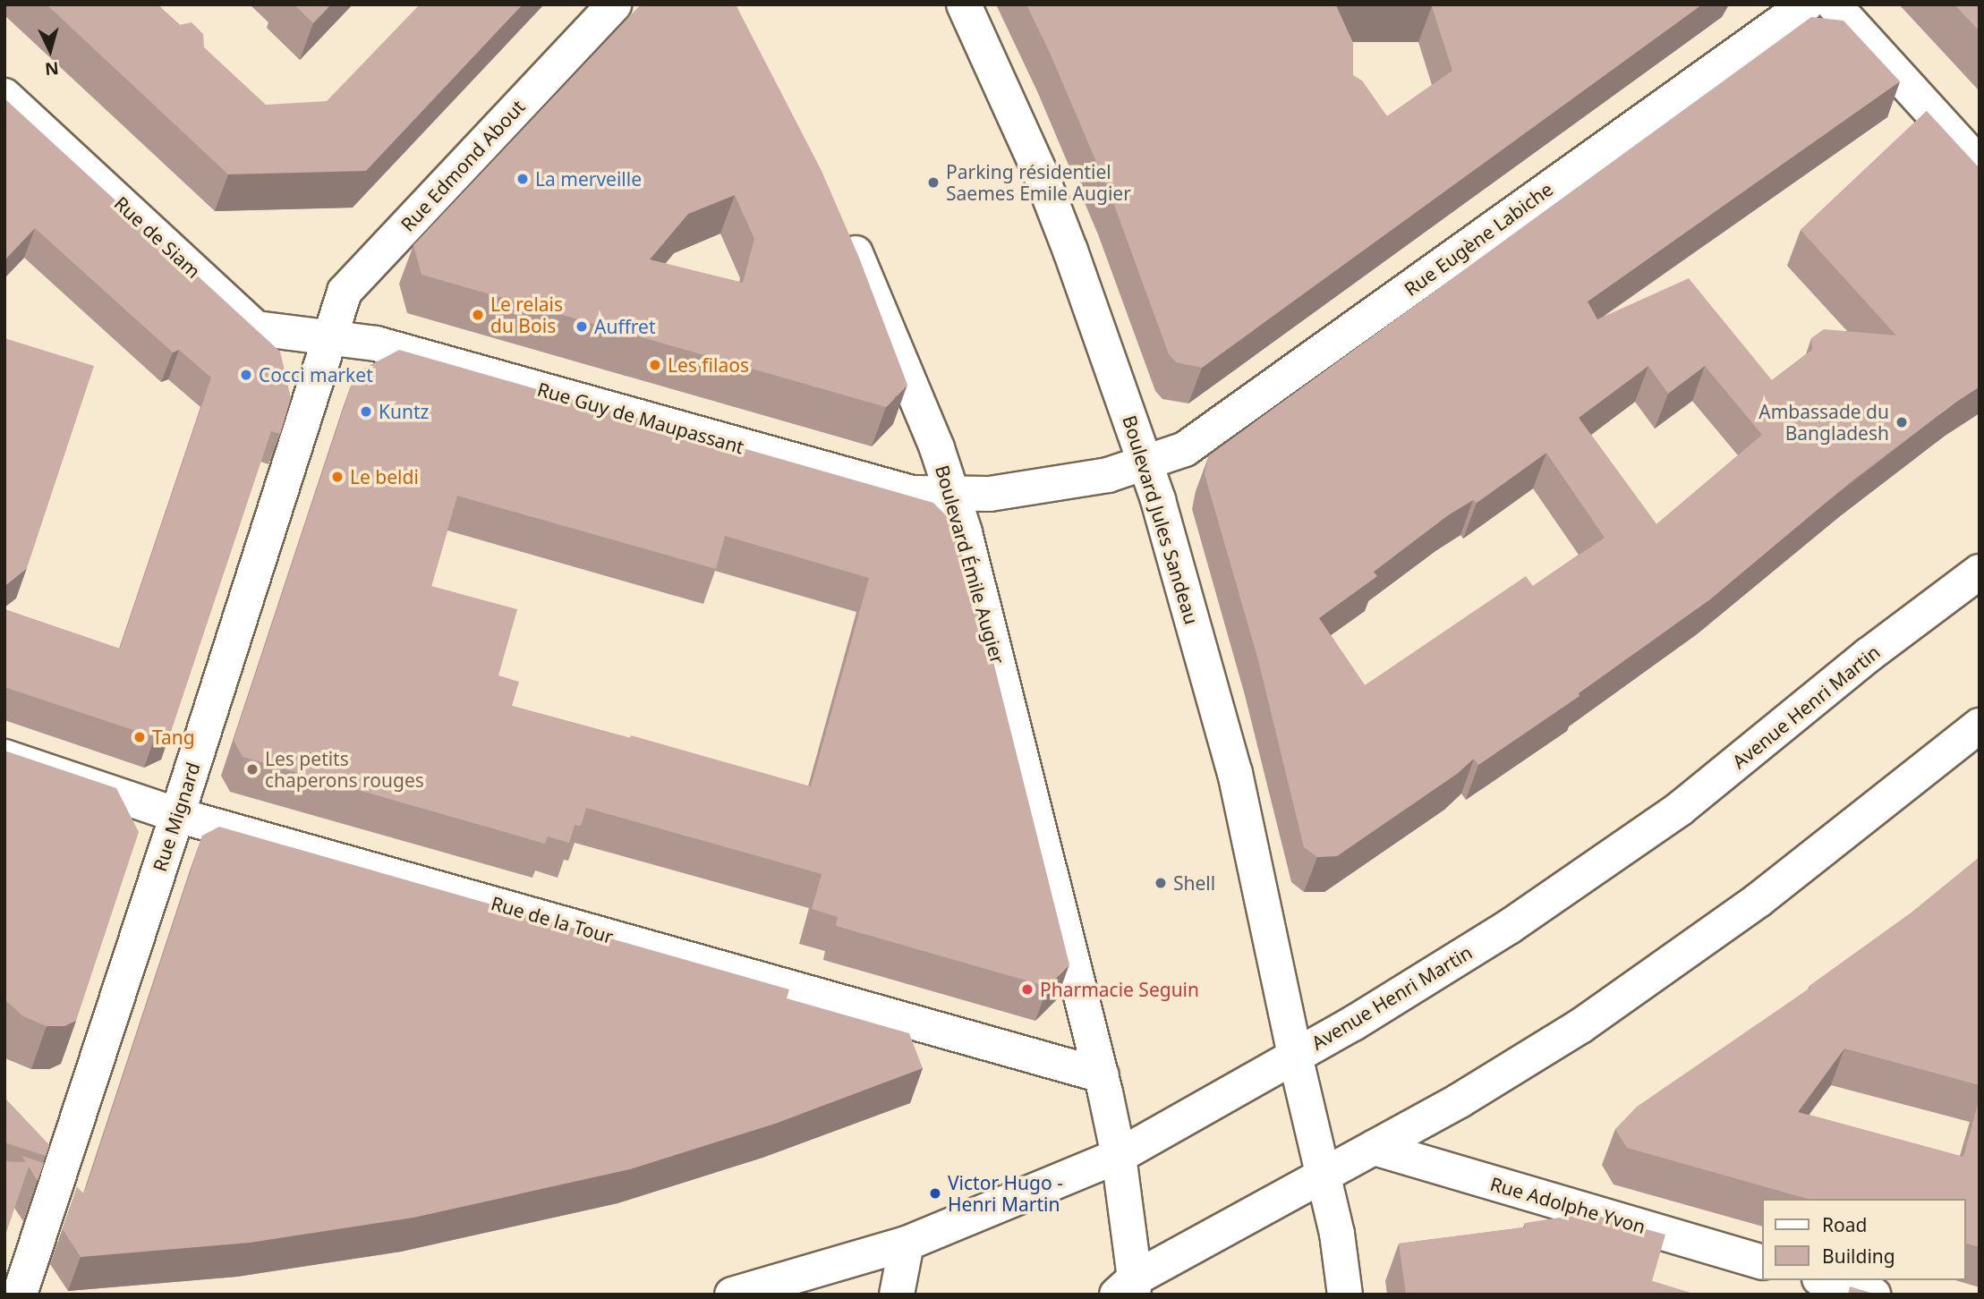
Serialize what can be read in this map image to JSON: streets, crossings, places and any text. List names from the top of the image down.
{
  "streets": {
    "street": [
      "Rue Edmond About",
      "Rue de Siam",
      "Rue Eugène Labiche",
      "Rue Guy de Maupassant",
      "Boulevard Jules Sandeau",
      "Boulevard Émile Augier",
      "Avenue Henri Martin",
      "Rue Mignard",
      "Rue de la Tour",
      "Rue Adolphe Yvon"
    ]
  },
  "crossings": [
    ["Rue Edmond About", "Rue de Siam"],
    ["Rue Edmond About", "Rue Guy de Maupassant"],
    ["Rue Edmond About", "Rue Mignard"],
    ["Rue de Siam", "Rue Guy de Maupassant"],
    ["Rue de Siam", "Rue Mignard"],
    ["Rue Eugène Labiche", "Rue Guy de Maupassant"],
    ["Rue Eugène Labiche", "Boulevard Jules Sandeau"],
    ["Rue Eugène Labiche", "Boulevard Émile Augier"],
    ["Rue Guy de Maupassant", "Boulevard Émile Augier"],
    ["Rue Guy de Maupassant", "Rue Mignard"],
    ["Boulevard Jules Sandeau", "Avenue Henri Martin"],
    ["Boulevard Émile Augier", "Avenue Henri Martin"],
    ["Boulevard Émile Augier", "Rue de la Tour"],
    ["Rue Mignard", "Rue de la Tour"]
  ],
  "places": [
    "La merveille",
    "Parking résidentiel Saemes Emile Augier",
    "Le relais du Bois",
    "Auffret",
    "Les filaos",
    "Cocci market",
    "Kuntz",
    "Ambassade du Bangladesh",
    "Le beldi",
    "Tang",
    "Les petits chaperons rouges",
    "Shell",
    "Pharmacie Seguin",
    "Victor Hugo - Henri Martin"
  ],
  "legend": ["Road", "Building"],
  "north": "bottom"
}
